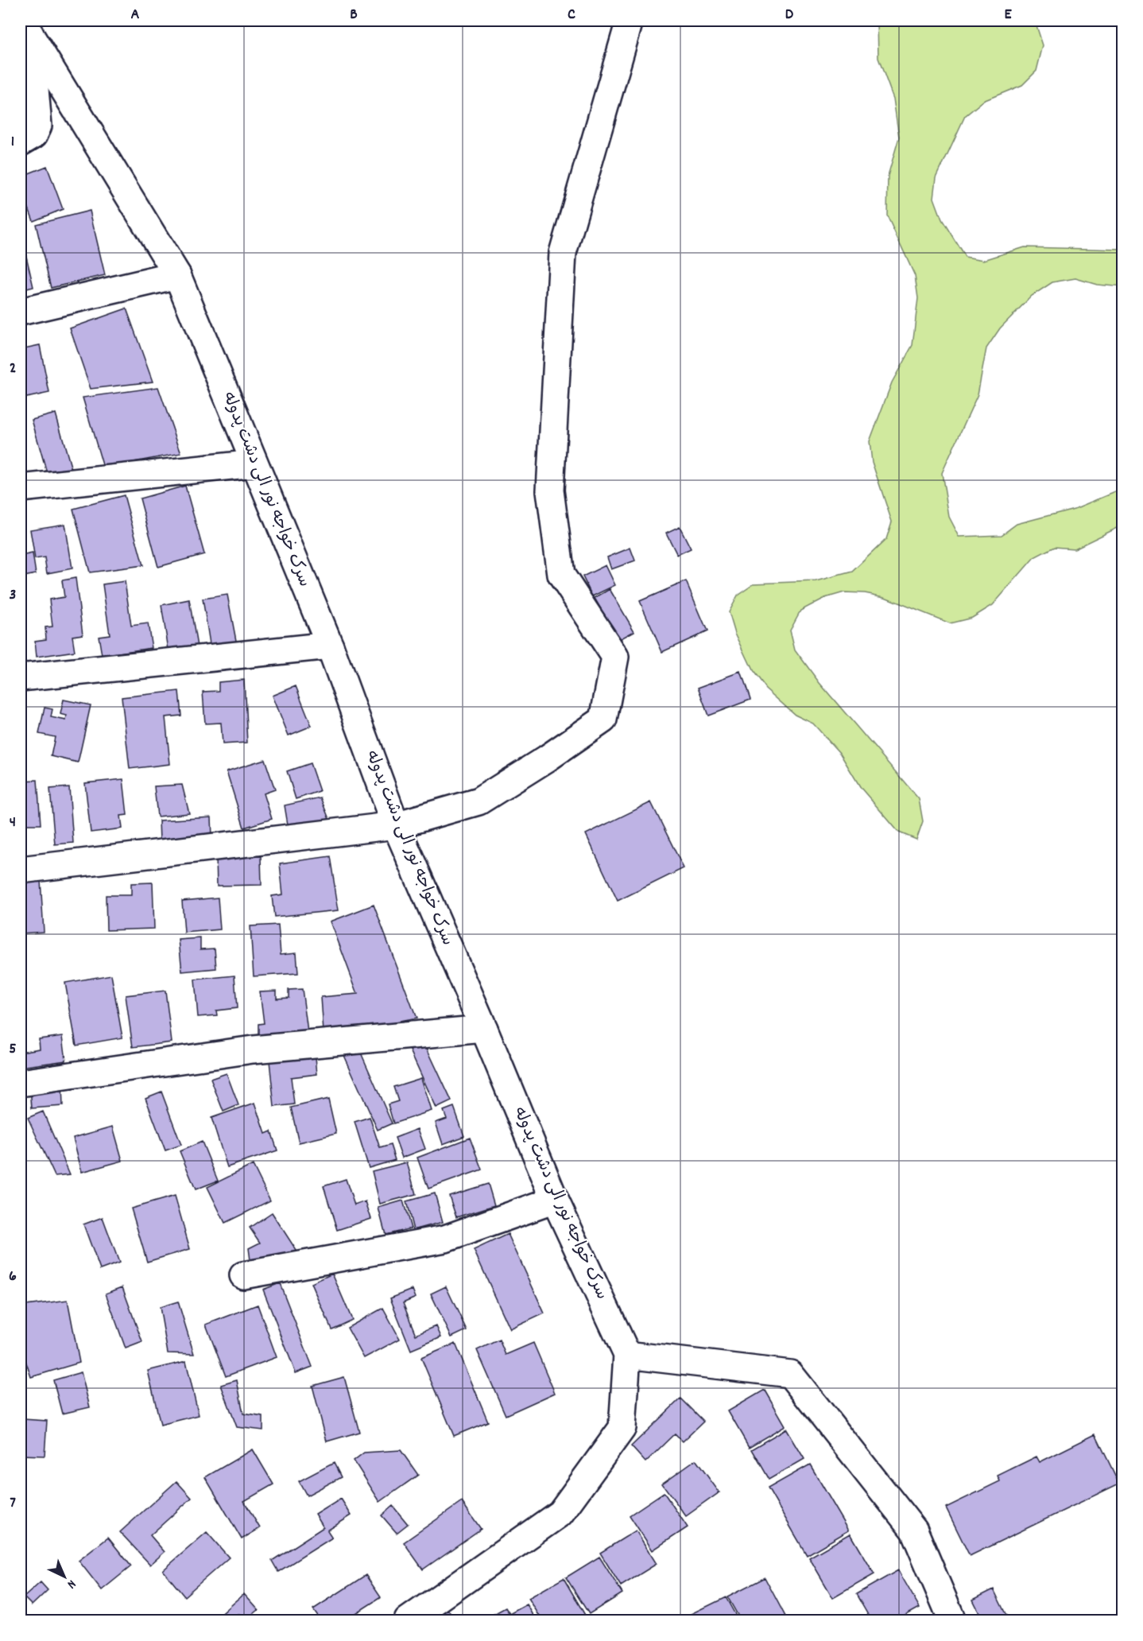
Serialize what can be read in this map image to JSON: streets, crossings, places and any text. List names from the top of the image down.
{
  "streets": {
    "street": ["سرک خواجه نور الی دشت پدوله"]
  },
  "north": "bottom right",
  "grid": {
    "columns": [
      "A",
      "B",
      "C",
      "D",
      "E"
    ],
    "rows": [
      "1",
      "2",
      "3",
      "4",
      "5",
      "6",
      "7"
    ]
  }
}
